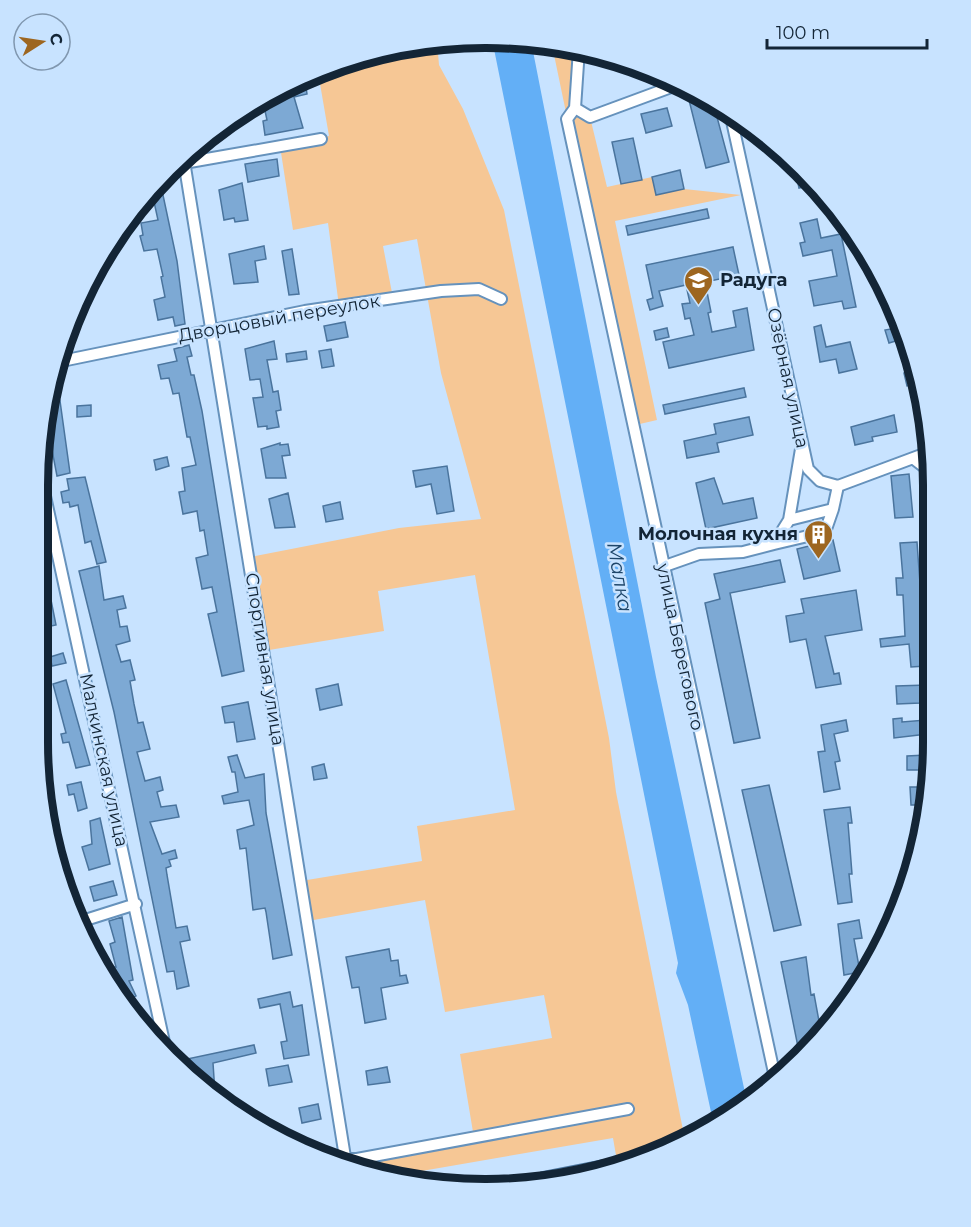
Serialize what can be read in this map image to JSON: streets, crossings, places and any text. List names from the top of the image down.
{
  "streets": {
    "street": [
      "Дворцовый переулок",
      "Озёрная улица",
      "улица Берегового",
      "Спортивная улица",
      "Малкинская улица"
    ]
  },
  "crossings": [
    ["Дворцовый переулок", "Спортивная улица"]
  ],
  "water": ["Малка"],
  "places": {
    "school or university": ["Радуга"],
    "building": ["Молочная кухня"]
  },
  "scale_bar": "100 m",
  "north": "right"
}
